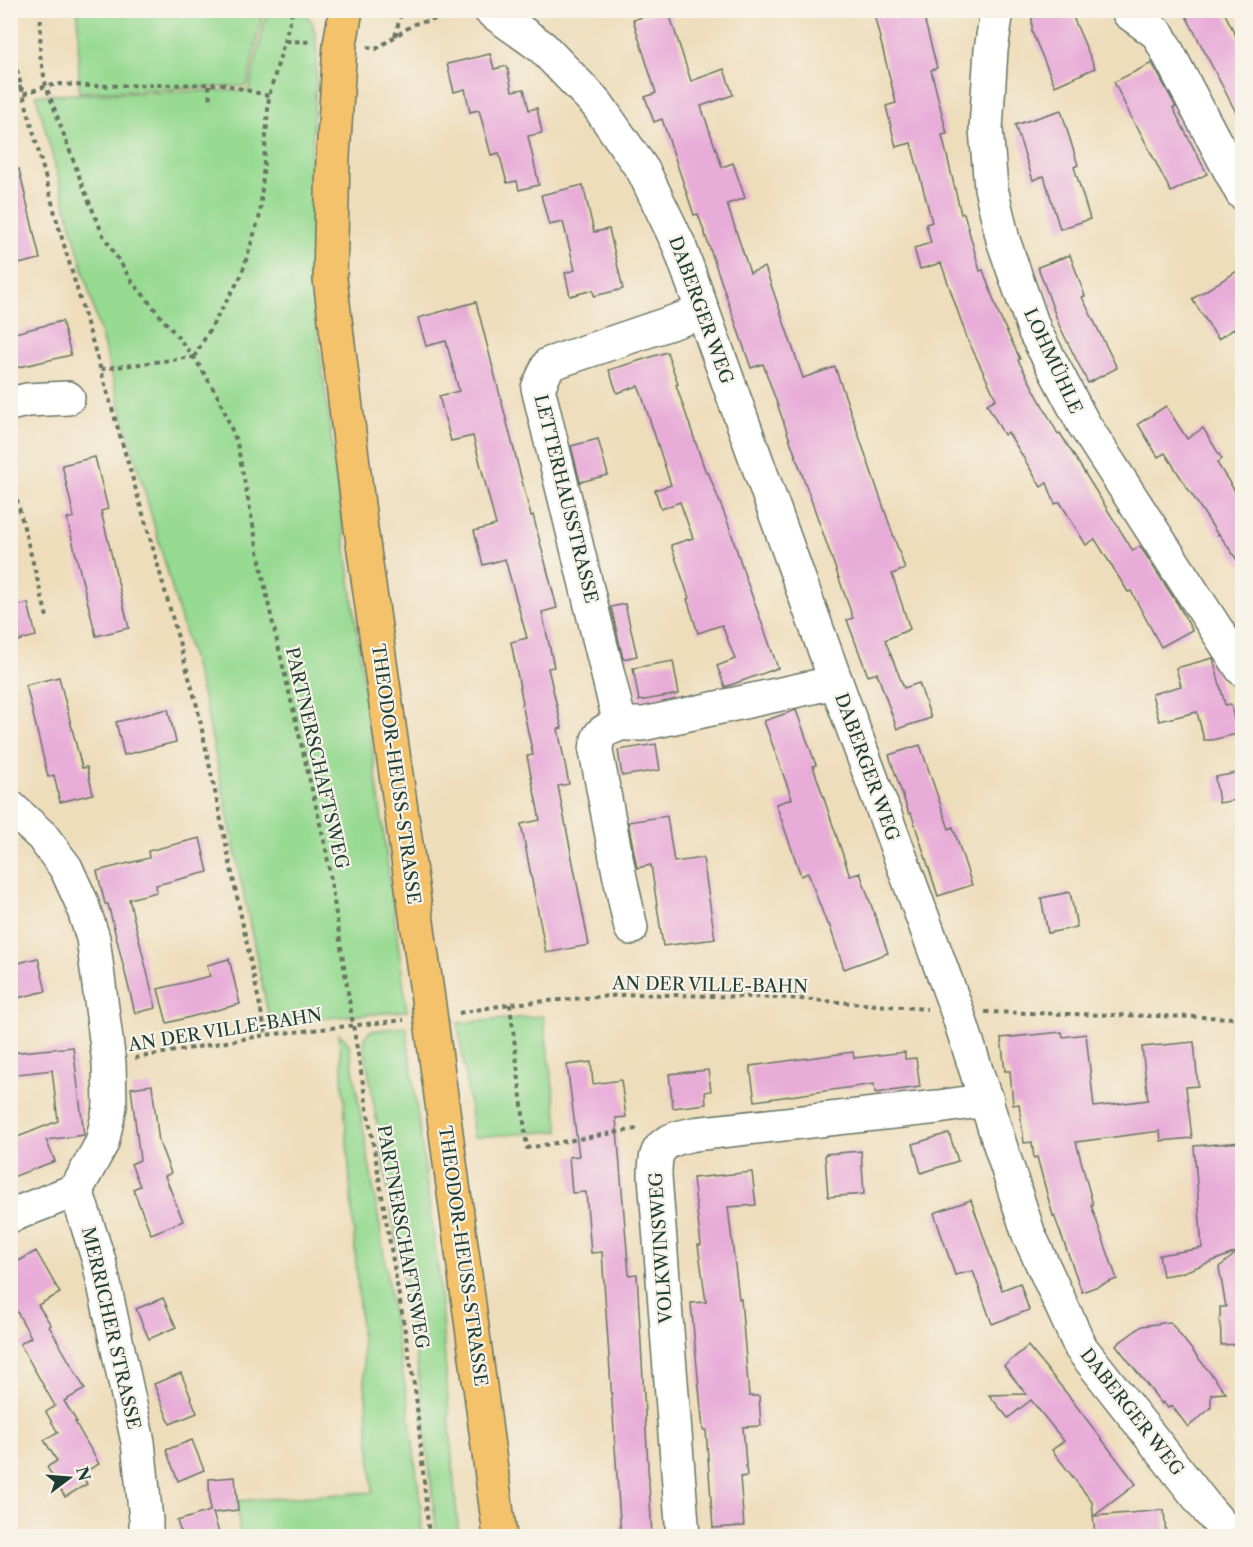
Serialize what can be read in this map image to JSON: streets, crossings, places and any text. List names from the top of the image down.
{
  "streets": {
    "main road": ["THEODOR-HEUSS-STRASSE"],
    "street": [
      "DABERGER WEG",
      "LOHMÜHLE",
      "LETTERHAUSSTRASSE",
      "VOLKWINSWEG",
      "MERRICHER STRASSE"
    ],
    "path": ["PARTNERSCHAFTSWEG", "AN DER VILLE-BAHN"]
  },
  "crossings": [
    ["DABERGER WEG", "LETTERHAUSSTRASSE"],
    ["DABERGER WEG", "AN DER VILLE-BAHN"],
    ["PARTNERSCHAFTSWEG", "AN DER VILLE-BAHN"],
    ["THEODOR-HEUSS-STRASSE", "AN DER VILLE-BAHN"]
  ],
  "north": "right"
}
